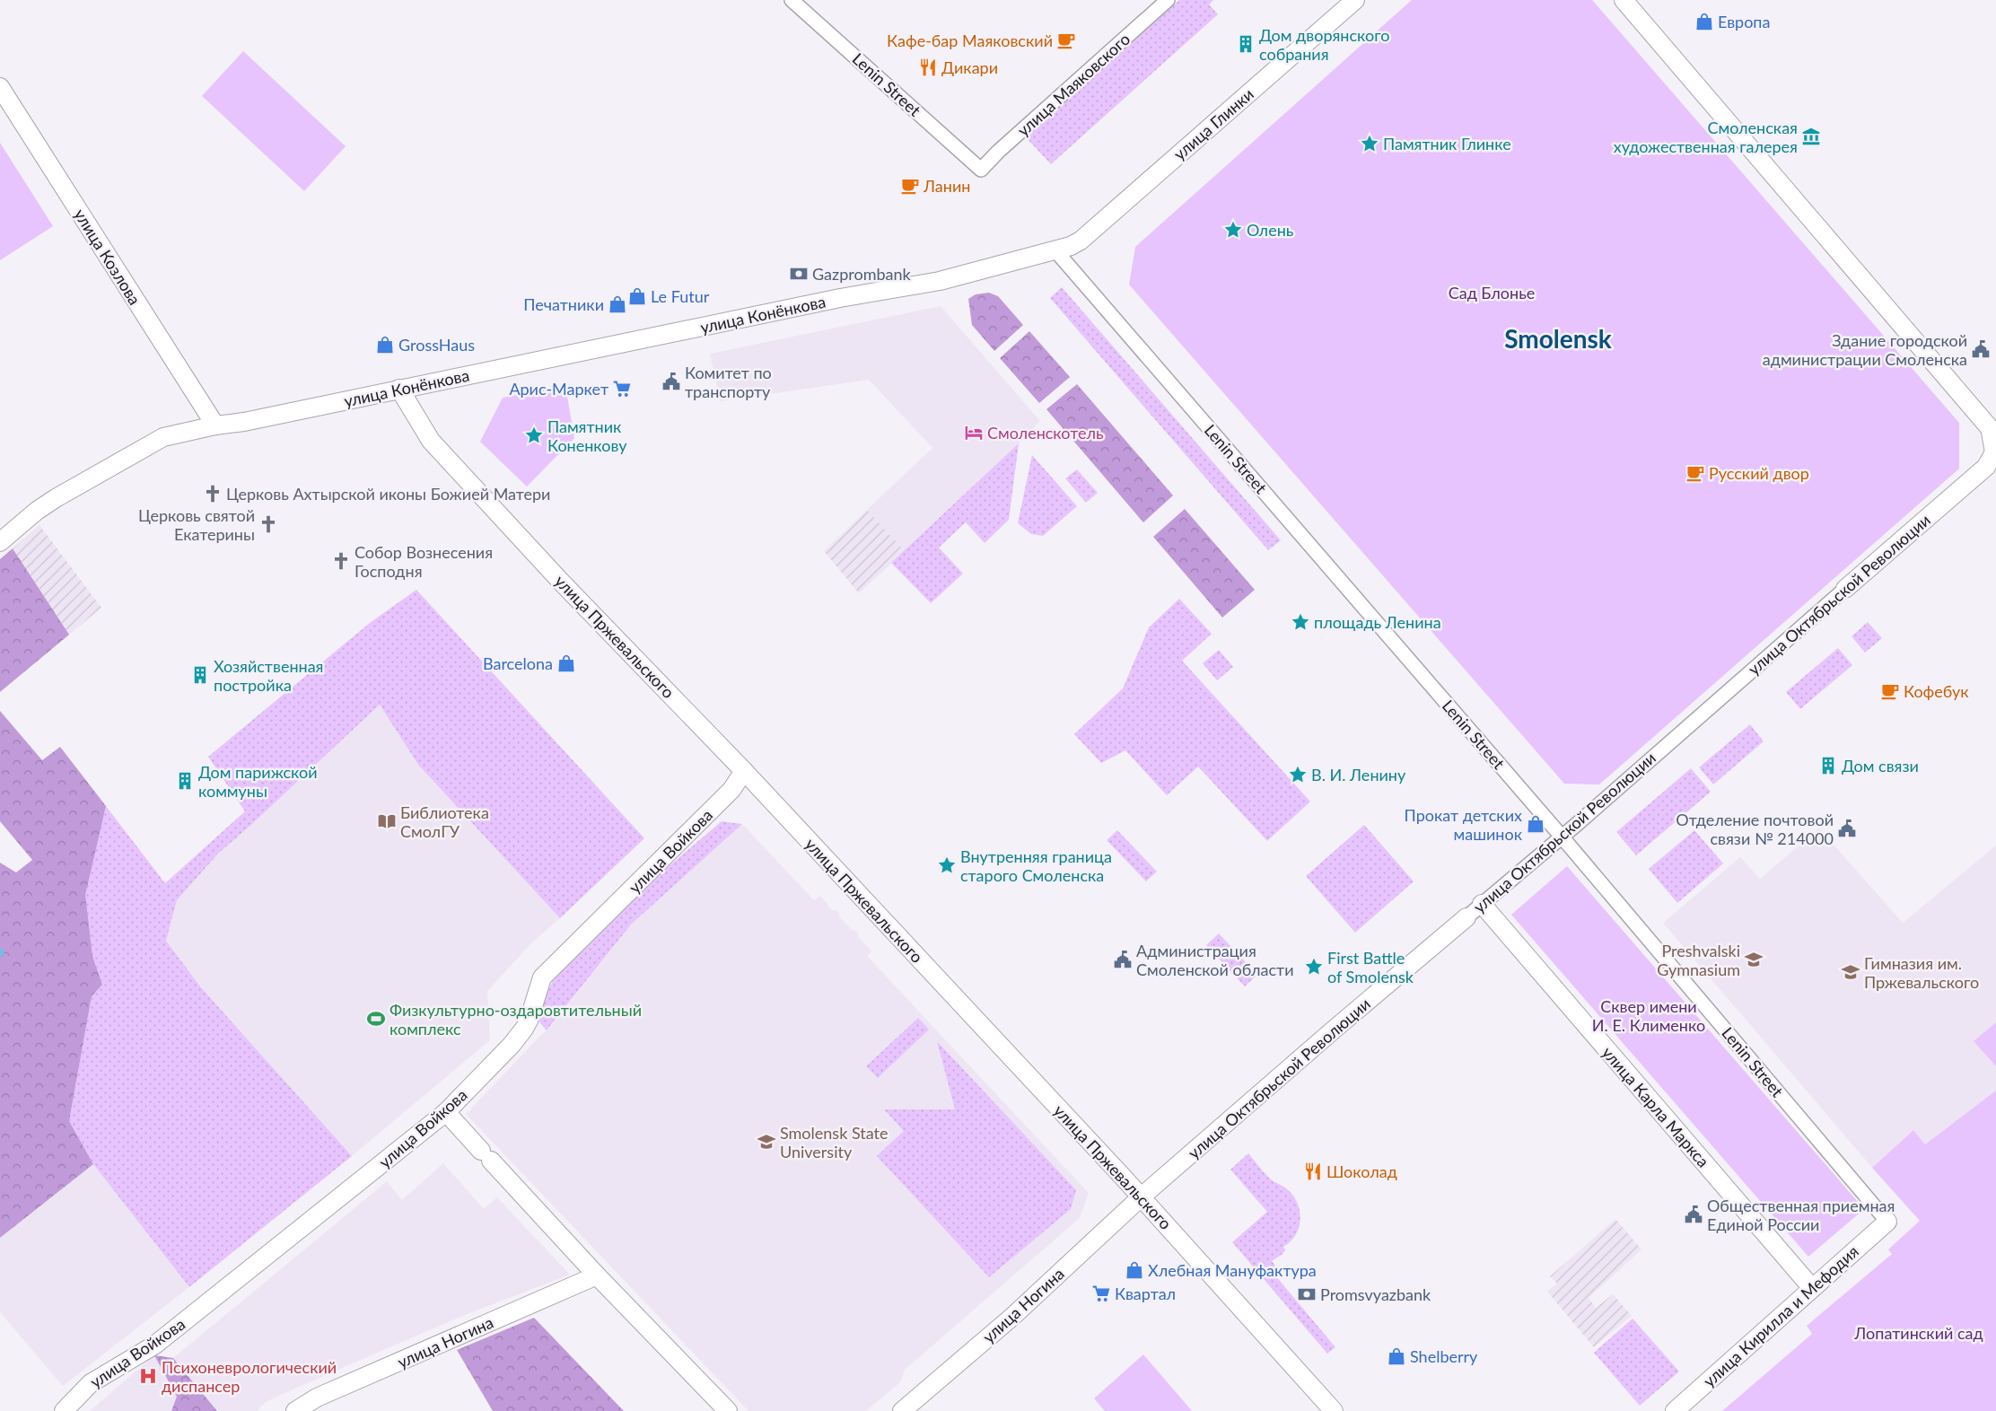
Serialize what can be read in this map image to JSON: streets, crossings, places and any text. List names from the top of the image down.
{
  "streets": {
    "street": [
      "Lenin Street",
      "улица Маяковского",
      "улица Глинки",
      "улица Козлова",
      "улица Конёнкова",
      "улица Октябрьской Революции",
      "улица Пржевальского",
      "улица Войкова",
      "улица Карла Маркса",
      "улица Ногина",
      "улица Кирилла и Мефодия"
    ]
  },
  "crossings": [
    ["Lenin Street", "улица Маяковского"],
    ["Lenin Street", "улица Глинки"],
    ["Lenin Street", "улица Конёнкова"],
    ["Lenin Street", "улица Октябрьской Революции"],
    ["Lenin Street", "улица Кирилла и Мефодия"],
    ["улица Глинки", "улица Конёнкова"],
    ["улица Козлова", "улица Конёнкова"],
    ["улица Конёнкова", "улица Пржевальского"],
    ["улица Октябрьской Революции", "улица Пржевальского"],
    ["улица Октябрьской Революции", "улица Карла Маркса"],
    ["улица Октябрьской Революции", "улица Ногина"],
    ["улица Пржевальского", "улица Войкова"],
    ["улица Пржевальского", "улица Ногина"],
    ["улица Карла Маркса", "улица Кирилла и Мефодия"]
  ],
  "districts": ["Smolensk"],
  "parks": ["Сад Блонье", "Сквер имени И. Е. Клименко", "Лопатинский сад"],
  "places": {
    "shop": [
      "Европа",
      "Le Futur",
      "Печатники",
      "GrossHaus",
      "Barcelona",
      "Прокат детских машинок",
      "Хлебная Мануфактура",
      "Shelberry"
    ],
    "cafe": [
      "Кафе-бар Маяковский",
      "Ланин",
      "Русский двор",
      "Кофебук"
    ],
    "building": [
      "Дом дворянского собрания",
      "Хозяйственная постройка",
      "Дом связи",
      "Дом парижской коммуны"
    ],
    "restaurant": ["Дикари", "Шоколад"],
    "museum": ["Смоленская художественная галерея"],
    "place": [
      "Памятник Глинке",
      "Олень",
      "Памятник Коненкову",
      "площадь Ленина",
      "В. И. Ленину",
      "Внутренняя граница старого Смоленска",
      "First Battle of Smolensk"
    ],
    "bank": ["Gazprombank", "Promsvyazbank"],
    "public building": [
      "Здание городской администрации Смоленска",
      "Комитет по транспорту",
      "Отделение почтовой связи № 214000",
      "Администрация Смоленской области",
      "Общественная приемная Единой России"
    ],
    "supermarket": ["Арис-Маркет", "Квартал"],
    "hotel": ["Смоленскотель"],
    "church": ["Церковь Ахтырской иконы Божией Матери", "Церковь святой Екатерины", "Собор Вознесения Господня"],
    "library": ["Библиотека СмолГУ"],
    "school or university": ["Preshvalski Gymnasium", "Гимназия им. Пржевальского", "Smolensk State University"],
    "sports": ["Физкультурно-оздаровтительный комплекс"],
    "hospital": ["Психоневрологический диспансер"]
  }
}
